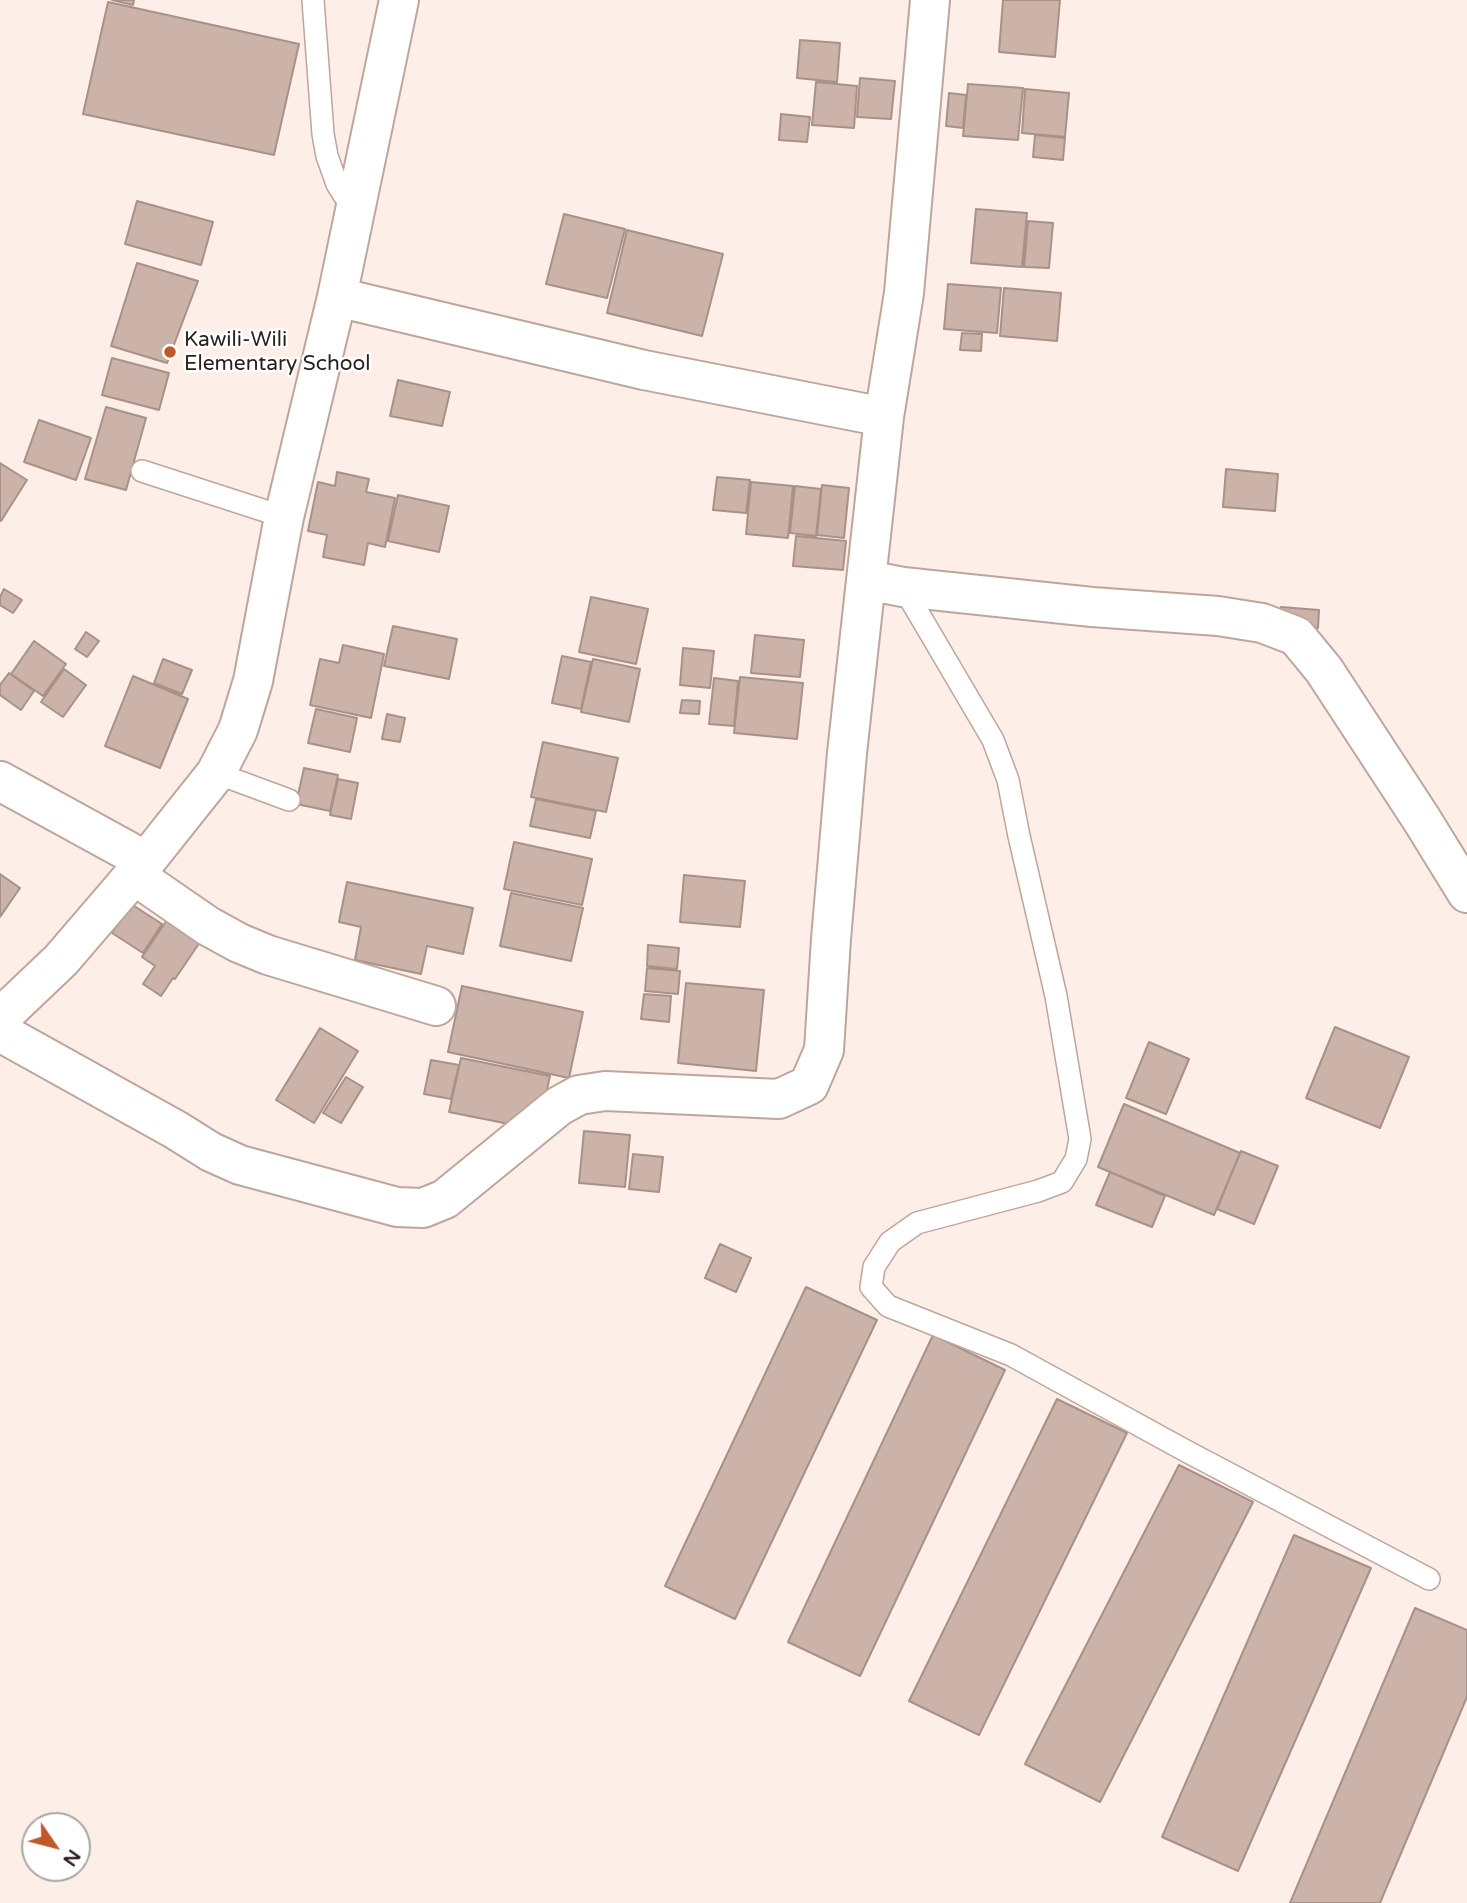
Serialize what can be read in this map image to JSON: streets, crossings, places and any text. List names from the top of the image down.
{
  "places": ["Kawili-Wili Elementary School"],
  "north": "bottom right"
}
